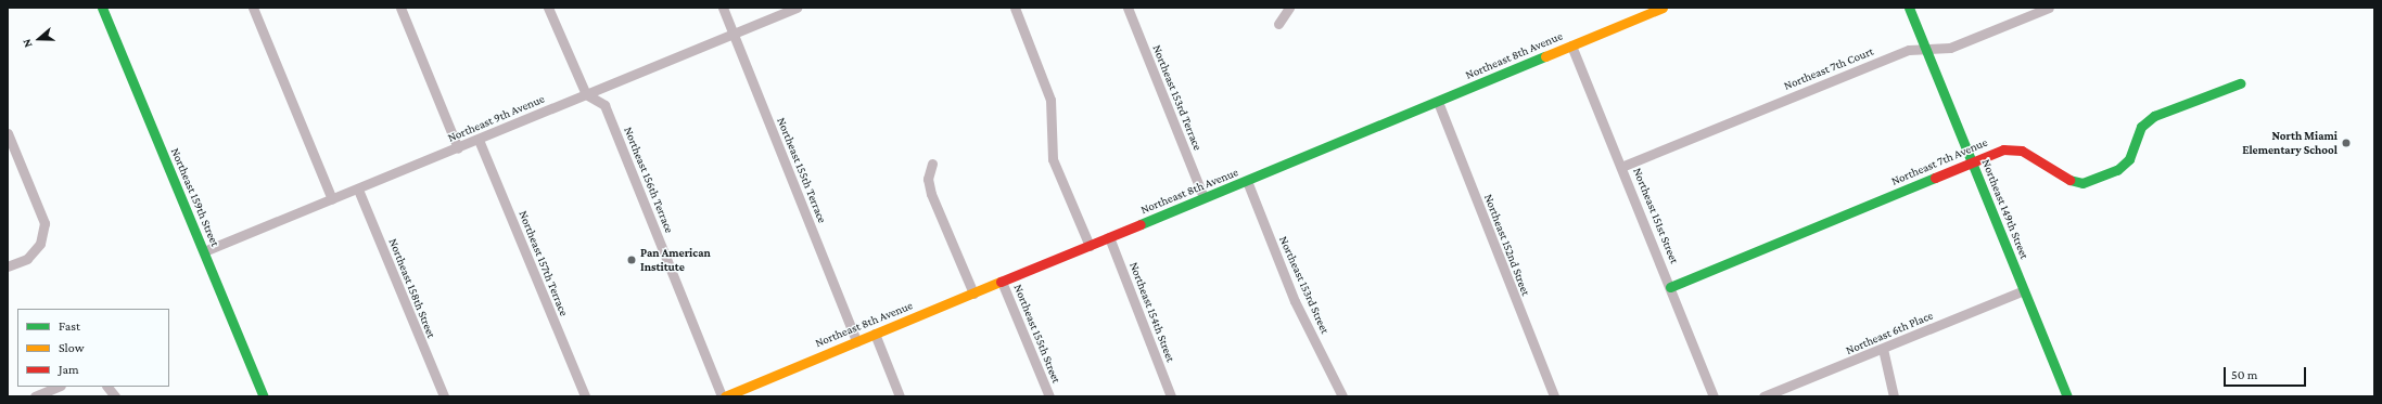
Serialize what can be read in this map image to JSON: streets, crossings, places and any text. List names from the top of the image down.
{
  "streets": {
    "street": [
      "Northeast 8th Avenue",
      "Northeast 7th Court",
      "Northeast 153rd Terrace",
      "Northeast 9th Avenue",
      "Northeast 7th Avenue",
      "Northeast 155th Terrace",
      "Northeast 156th Terrace",
      "Northeast 159th Street",
      "Northeast 149th Street",
      "Northeast 151st Street",
      "Northeast 152nd Street",
      "Northeast 157th Terrace",
      "Northeast 153rd Street",
      "Northeast 158th Street",
      "Northeast 154th Street",
      "Northeast 6th Place",
      "Northeast 155th Street"
    ]
  },
  "crossings": [
    ["Northeast 8th Avenue", "Northeast 153rd Terrace"],
    ["Northeast 8th Avenue", "Northeast 155th Terrace"],
    ["Northeast 8th Avenue", "Northeast 156th Terrace"],
    ["Northeast 8th Avenue", "Northeast 151st Street"],
    ["Northeast 8th Avenue", "Northeast 152nd Street"],
    ["Northeast 8th Avenue", "Northeast 153rd Street"],
    ["Northeast 8th Avenue", "Northeast 154th Street"],
    ["Northeast 8th Avenue", "Northeast 155th Street"],
    ["Northeast 7th Court", "Northeast 149th Street"],
    ["Northeast 7th Court", "Northeast 151st Street"],
    ["Northeast 9th Avenue", "Northeast 155th Terrace"],
    ["Northeast 9th Avenue", "Northeast 156th Terrace"],
    ["Northeast 9th Avenue", "Northeast 159th Street"],
    ["Northeast 9th Avenue", "Northeast 157th Terrace"],
    ["Northeast 9th Avenue", "Northeast 158th Street"],
    ["Northeast 7th Avenue", "Northeast 149th Street"],
    ["Northeast 7th Avenue", "Northeast 151st Street"],
    ["Northeast 149th Street", "Northeast 6th Place"]
  ],
  "places": ["North Miami Elementary School", "Pan American Institute"],
  "legend": ["Fast", "Slow", "Jam"],
  "scale_bar": "50 m",
  "north": "left"
}
